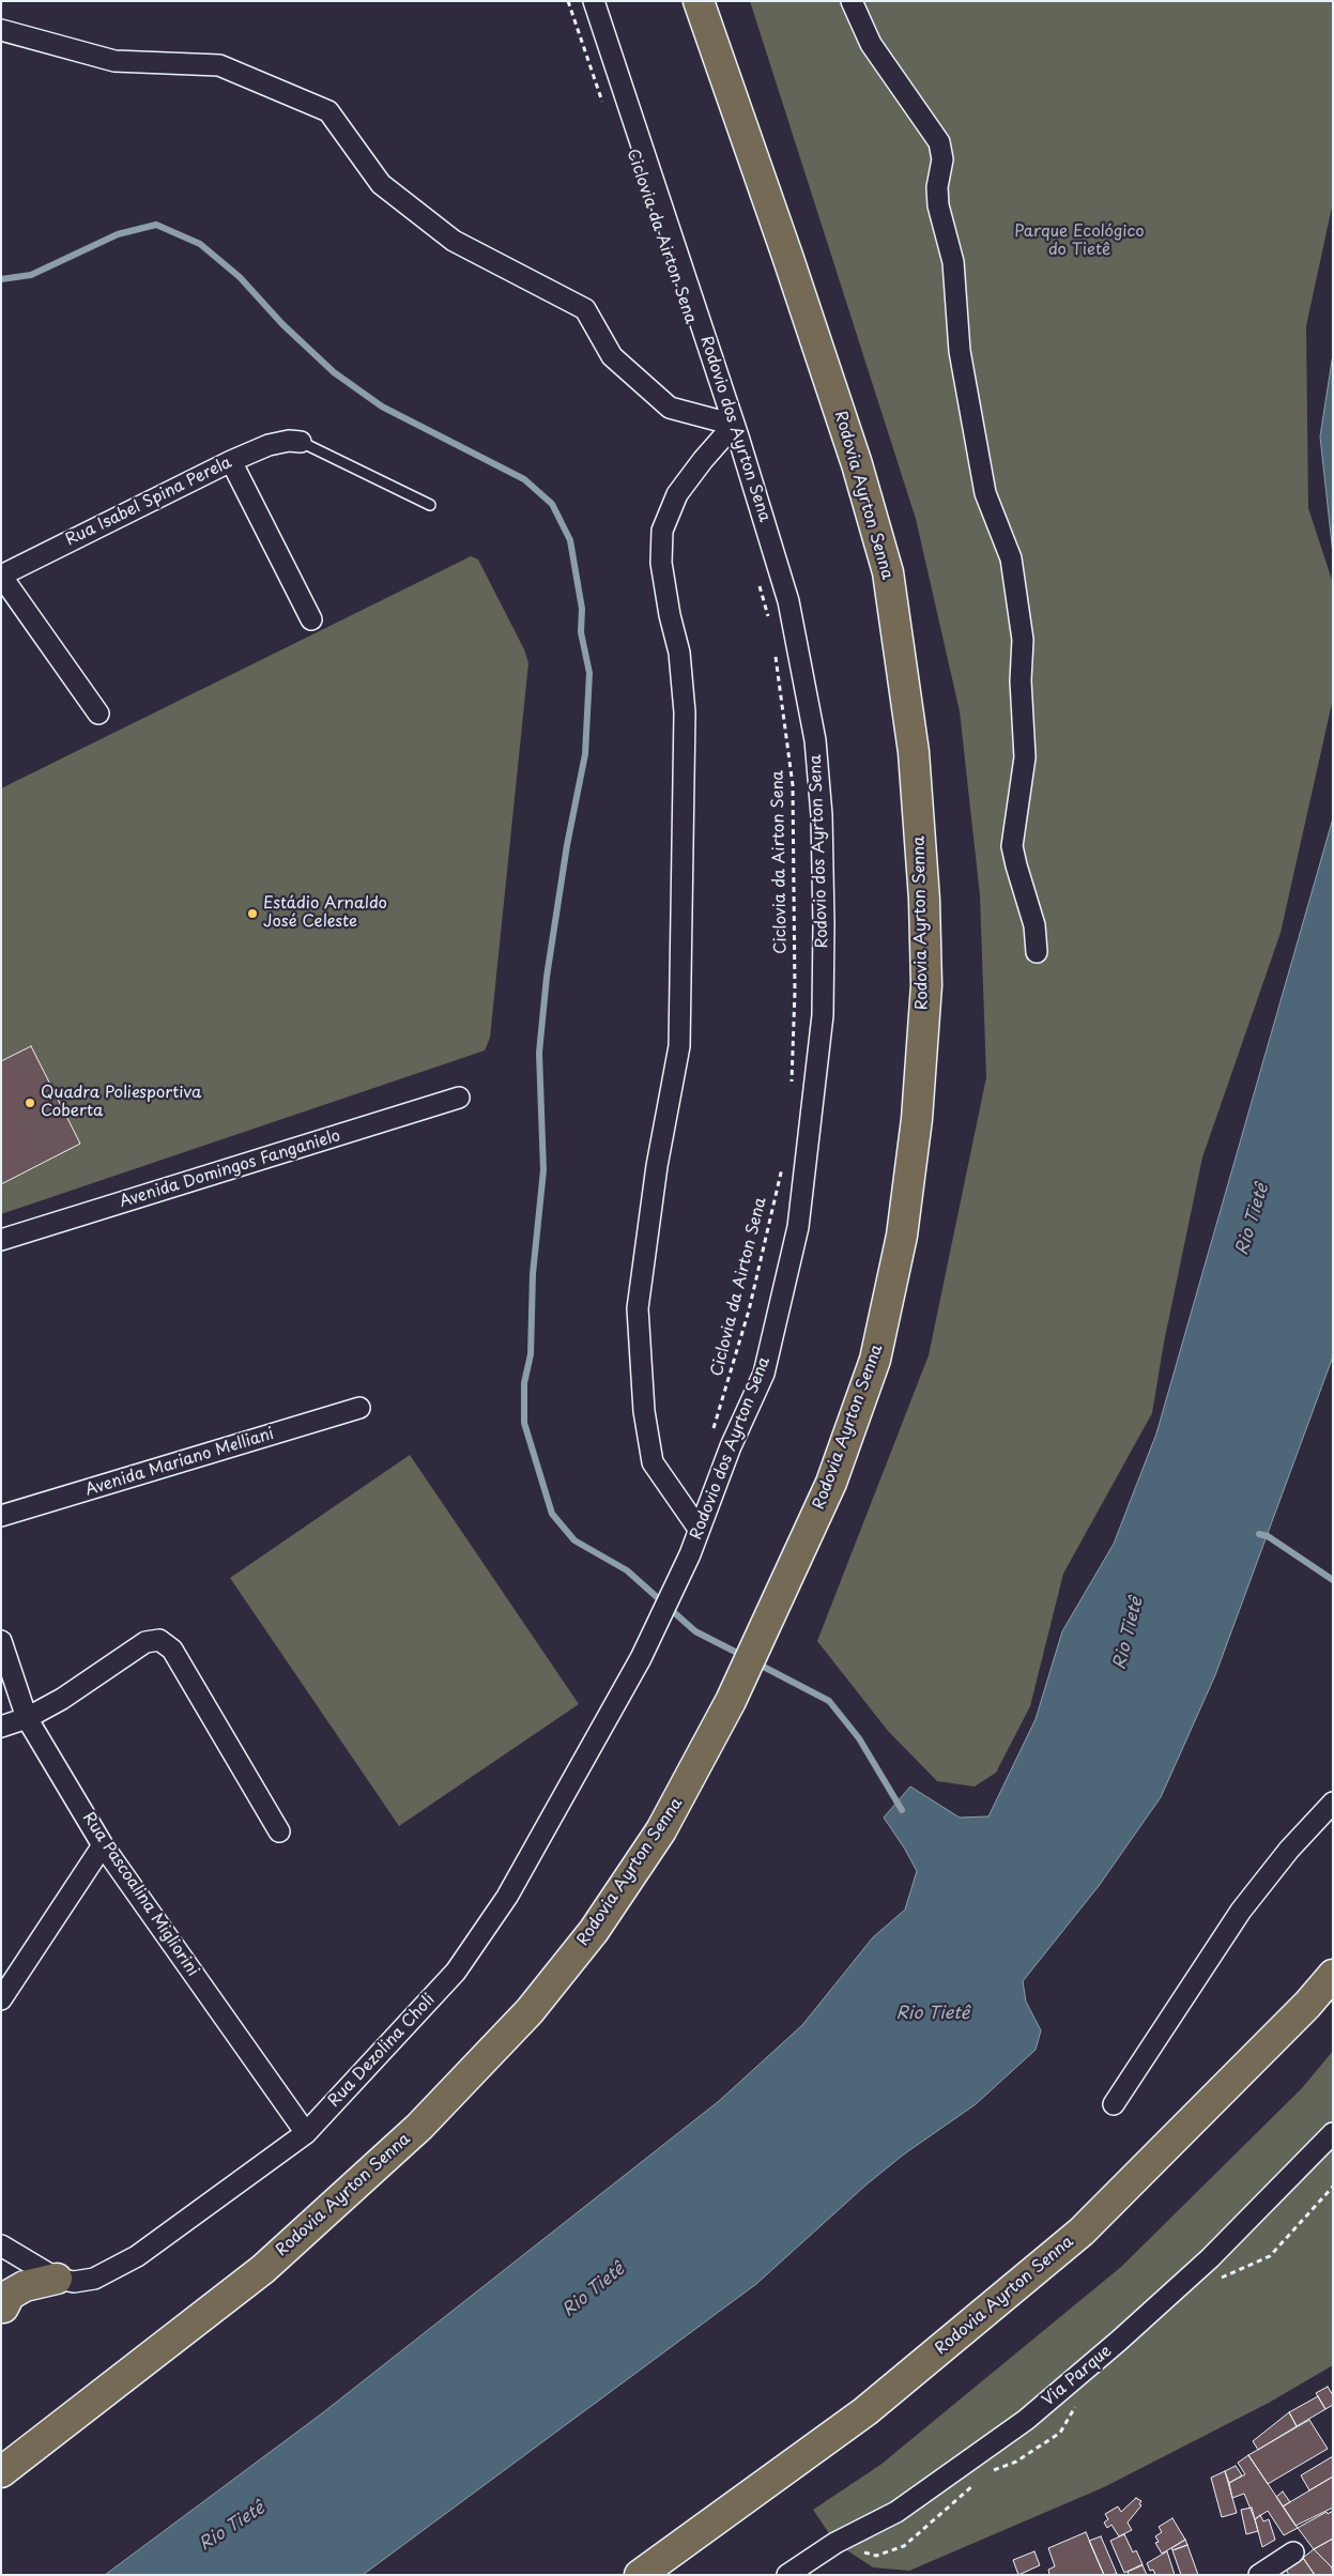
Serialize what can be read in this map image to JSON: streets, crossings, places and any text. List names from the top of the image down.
{
  "streets": {
    "highway": ["Rodovia Ayrton Senna"],
    "street": [
      "Rodovio dos Ayrton Sena",
      "Rua Isabel Spina Perela",
      "Avenida Domingos Fanganielo",
      "Avenida Mariano Melliani",
      "Rua Pascoalina Migliorini",
      "Rua Dezolina Choli",
      "Via Parque"
    ],
    "path": ["Ciclovia da Airton Sena"]
  },
  "crossings": [
    ["Rodovio dos Ayrton Sena", "Rua Dezolina Choli"],
    ["Rua Pascoalina Migliorini", "Rua Dezolina Choli"]
  ],
  "water": ["Rio Tietê"],
  "parks": ["Parque Ecológico do Tietê"],
  "places": ["Estádio Arnaldo José Celeste", "Quadra Poliesportiva Coberta"]
}
